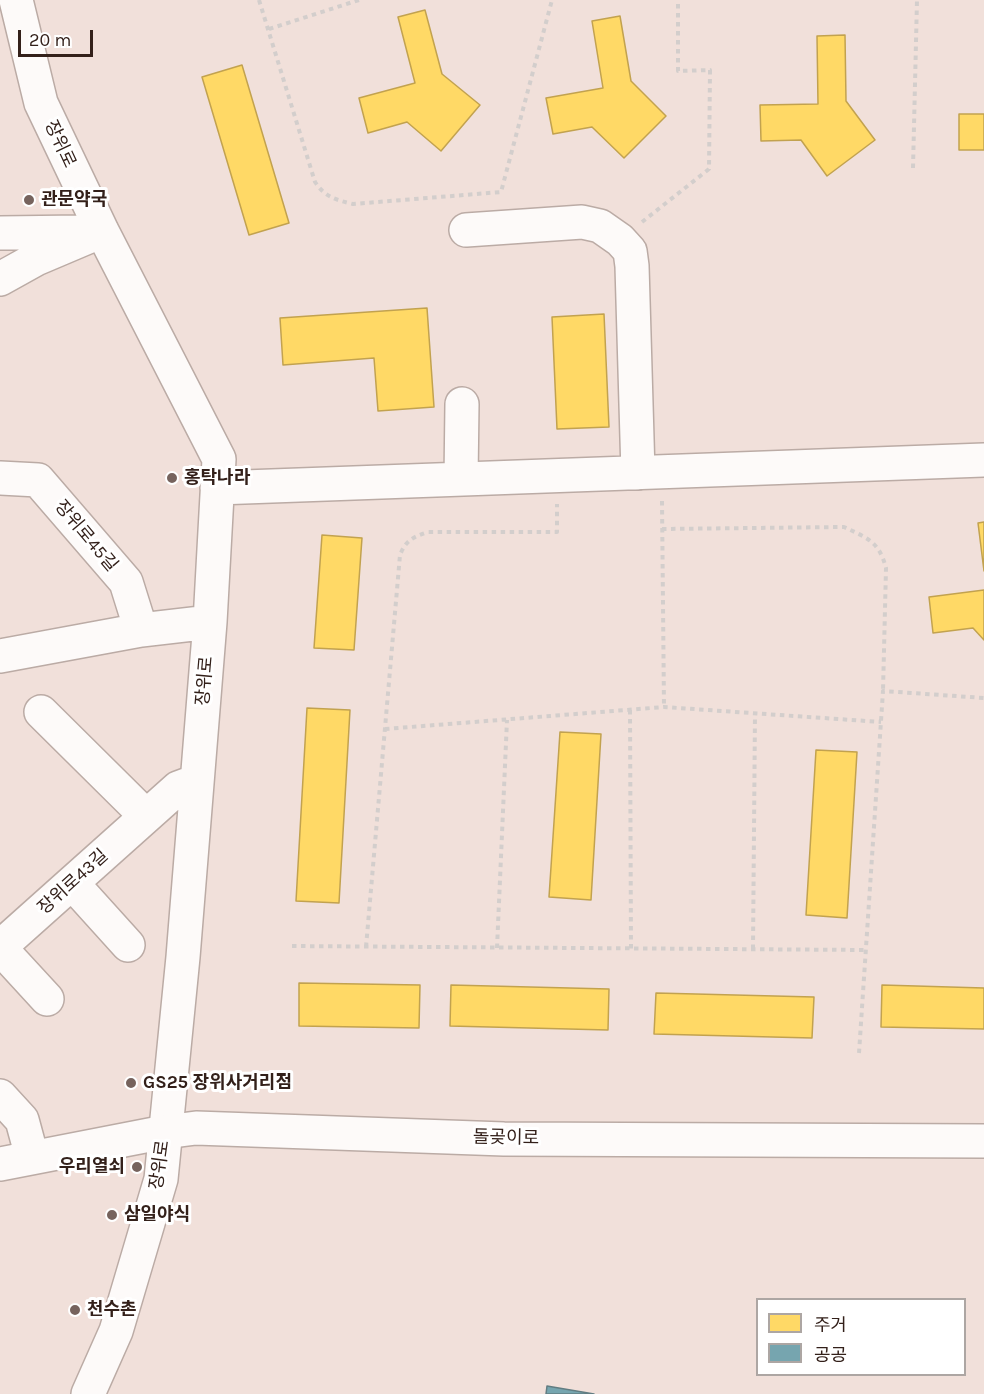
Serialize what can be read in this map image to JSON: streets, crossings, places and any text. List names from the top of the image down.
{
  "streets": {
    "street": [
      "장위로",
      "장위로45길",
      "장위로43길",
      "돌곶이로"
    ]
  },
  "crossings": [
    ["장위로", "장위로43길"],
    ["장위로", "돌곶이로"]
  ],
  "places": [
    "관문약국",
    "홍탁나라",
    "GS25 장위사거리점",
    "우리열쇠",
    "삼일야식",
    "천수촌"
  ],
  "legend": ["주거", "공공"],
  "scale_bar": "20 m"
}
